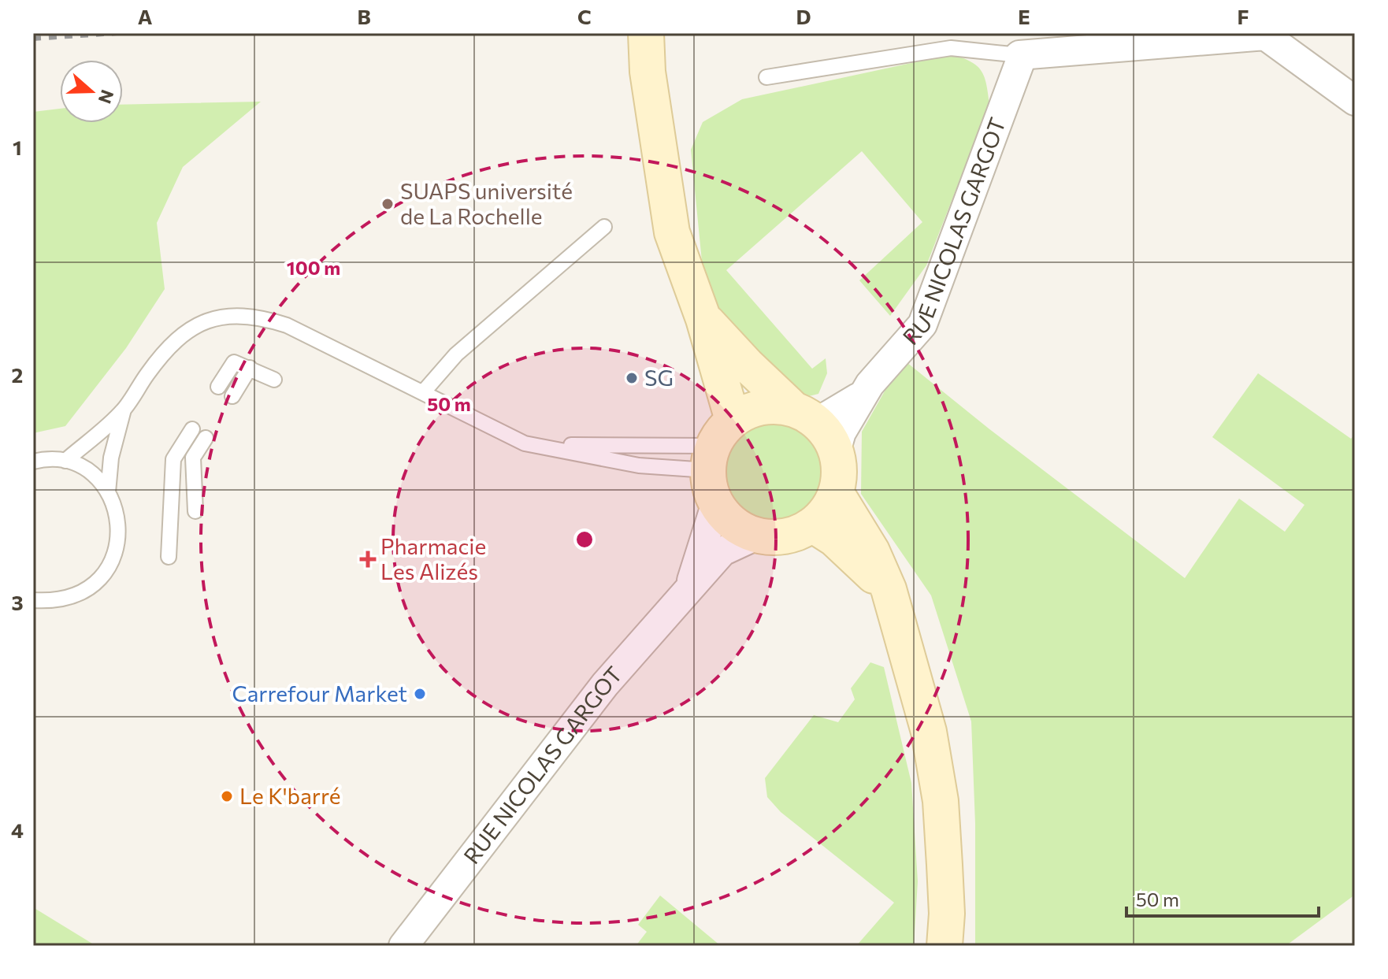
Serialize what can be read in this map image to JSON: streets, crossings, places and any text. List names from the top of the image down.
{
  "streets": {
    "street": ["RUE NICOLAS GARGOT"]
  },
  "places": {
    "other": [
      "SUAPS université de La Rochelle",
      "SG",
      "Carrefour Market",
      "Le K'barré"
    ],
    "health": ["Pharmacie Les Alizés"]
  },
  "scale_bar": "50 m",
  "north": "right",
  "grid": {
    "columns": [
      "A",
      "B",
      "C",
      "D",
      "E",
      "F"
    ],
    "rows": [
      "1",
      "2",
      "3",
      "4"
    ]
  },
  "rings": ["100 m", "50 m"]
}
